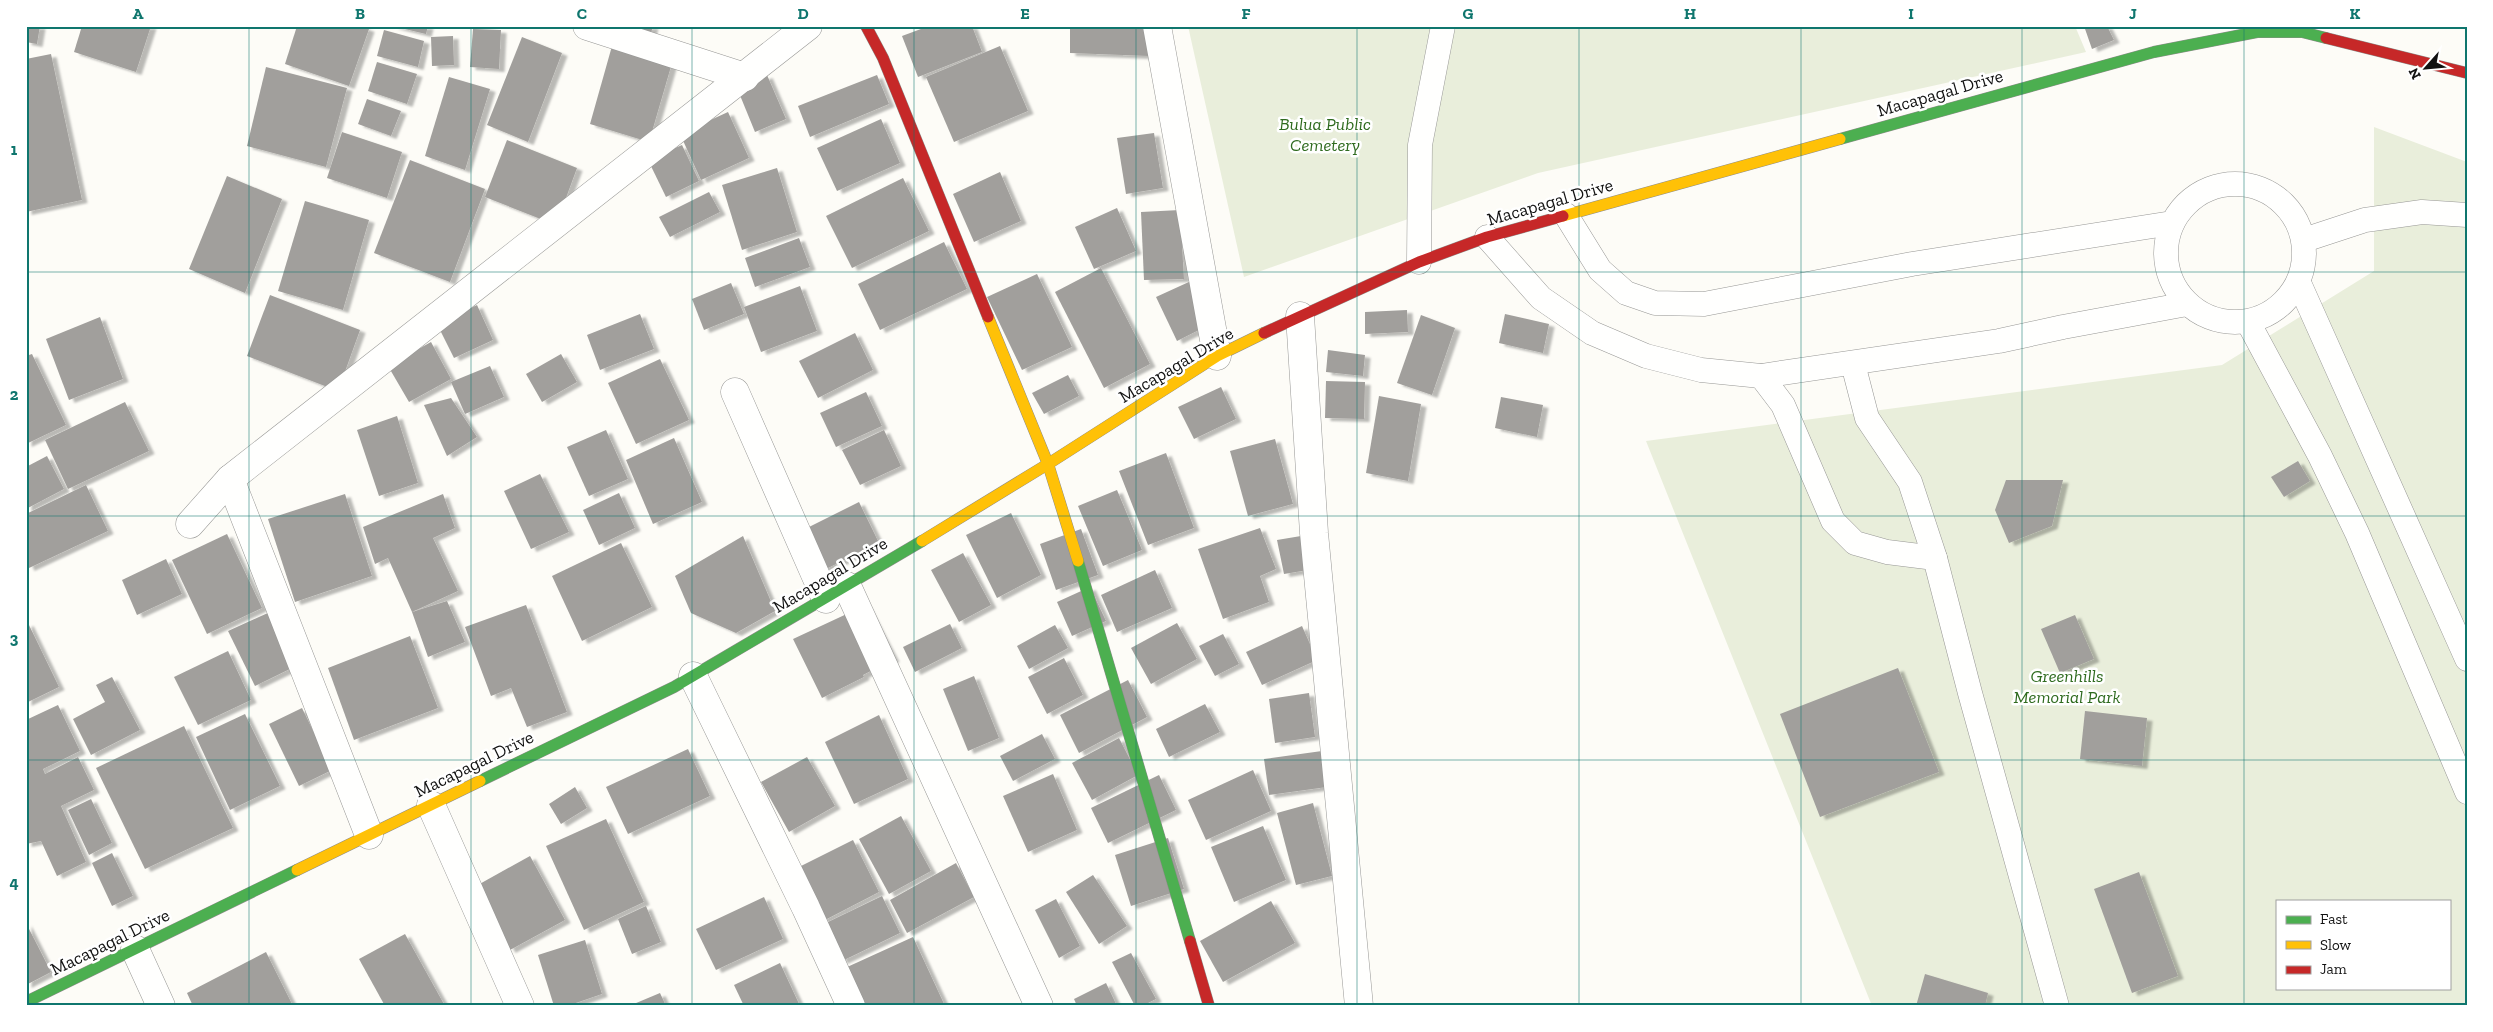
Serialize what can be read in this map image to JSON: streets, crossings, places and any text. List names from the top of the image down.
{
  "streets": {
    "main road": ["Macapagal Drive"]
  },
  "parks": ["Bulua Public Cemetery", "Greenhills Memorial Park"],
  "legend": ["Fast", "Slow", "Jam"],
  "north": "bottom left",
  "grid": {
    "columns": [
      "A",
      "B",
      "C",
      "D",
      "E",
      "F",
      "G",
      "H",
      "I",
      "J",
      "K"
    ],
    "rows": [
      "1",
      "2",
      "3",
      "4"
    ]
  }
}
